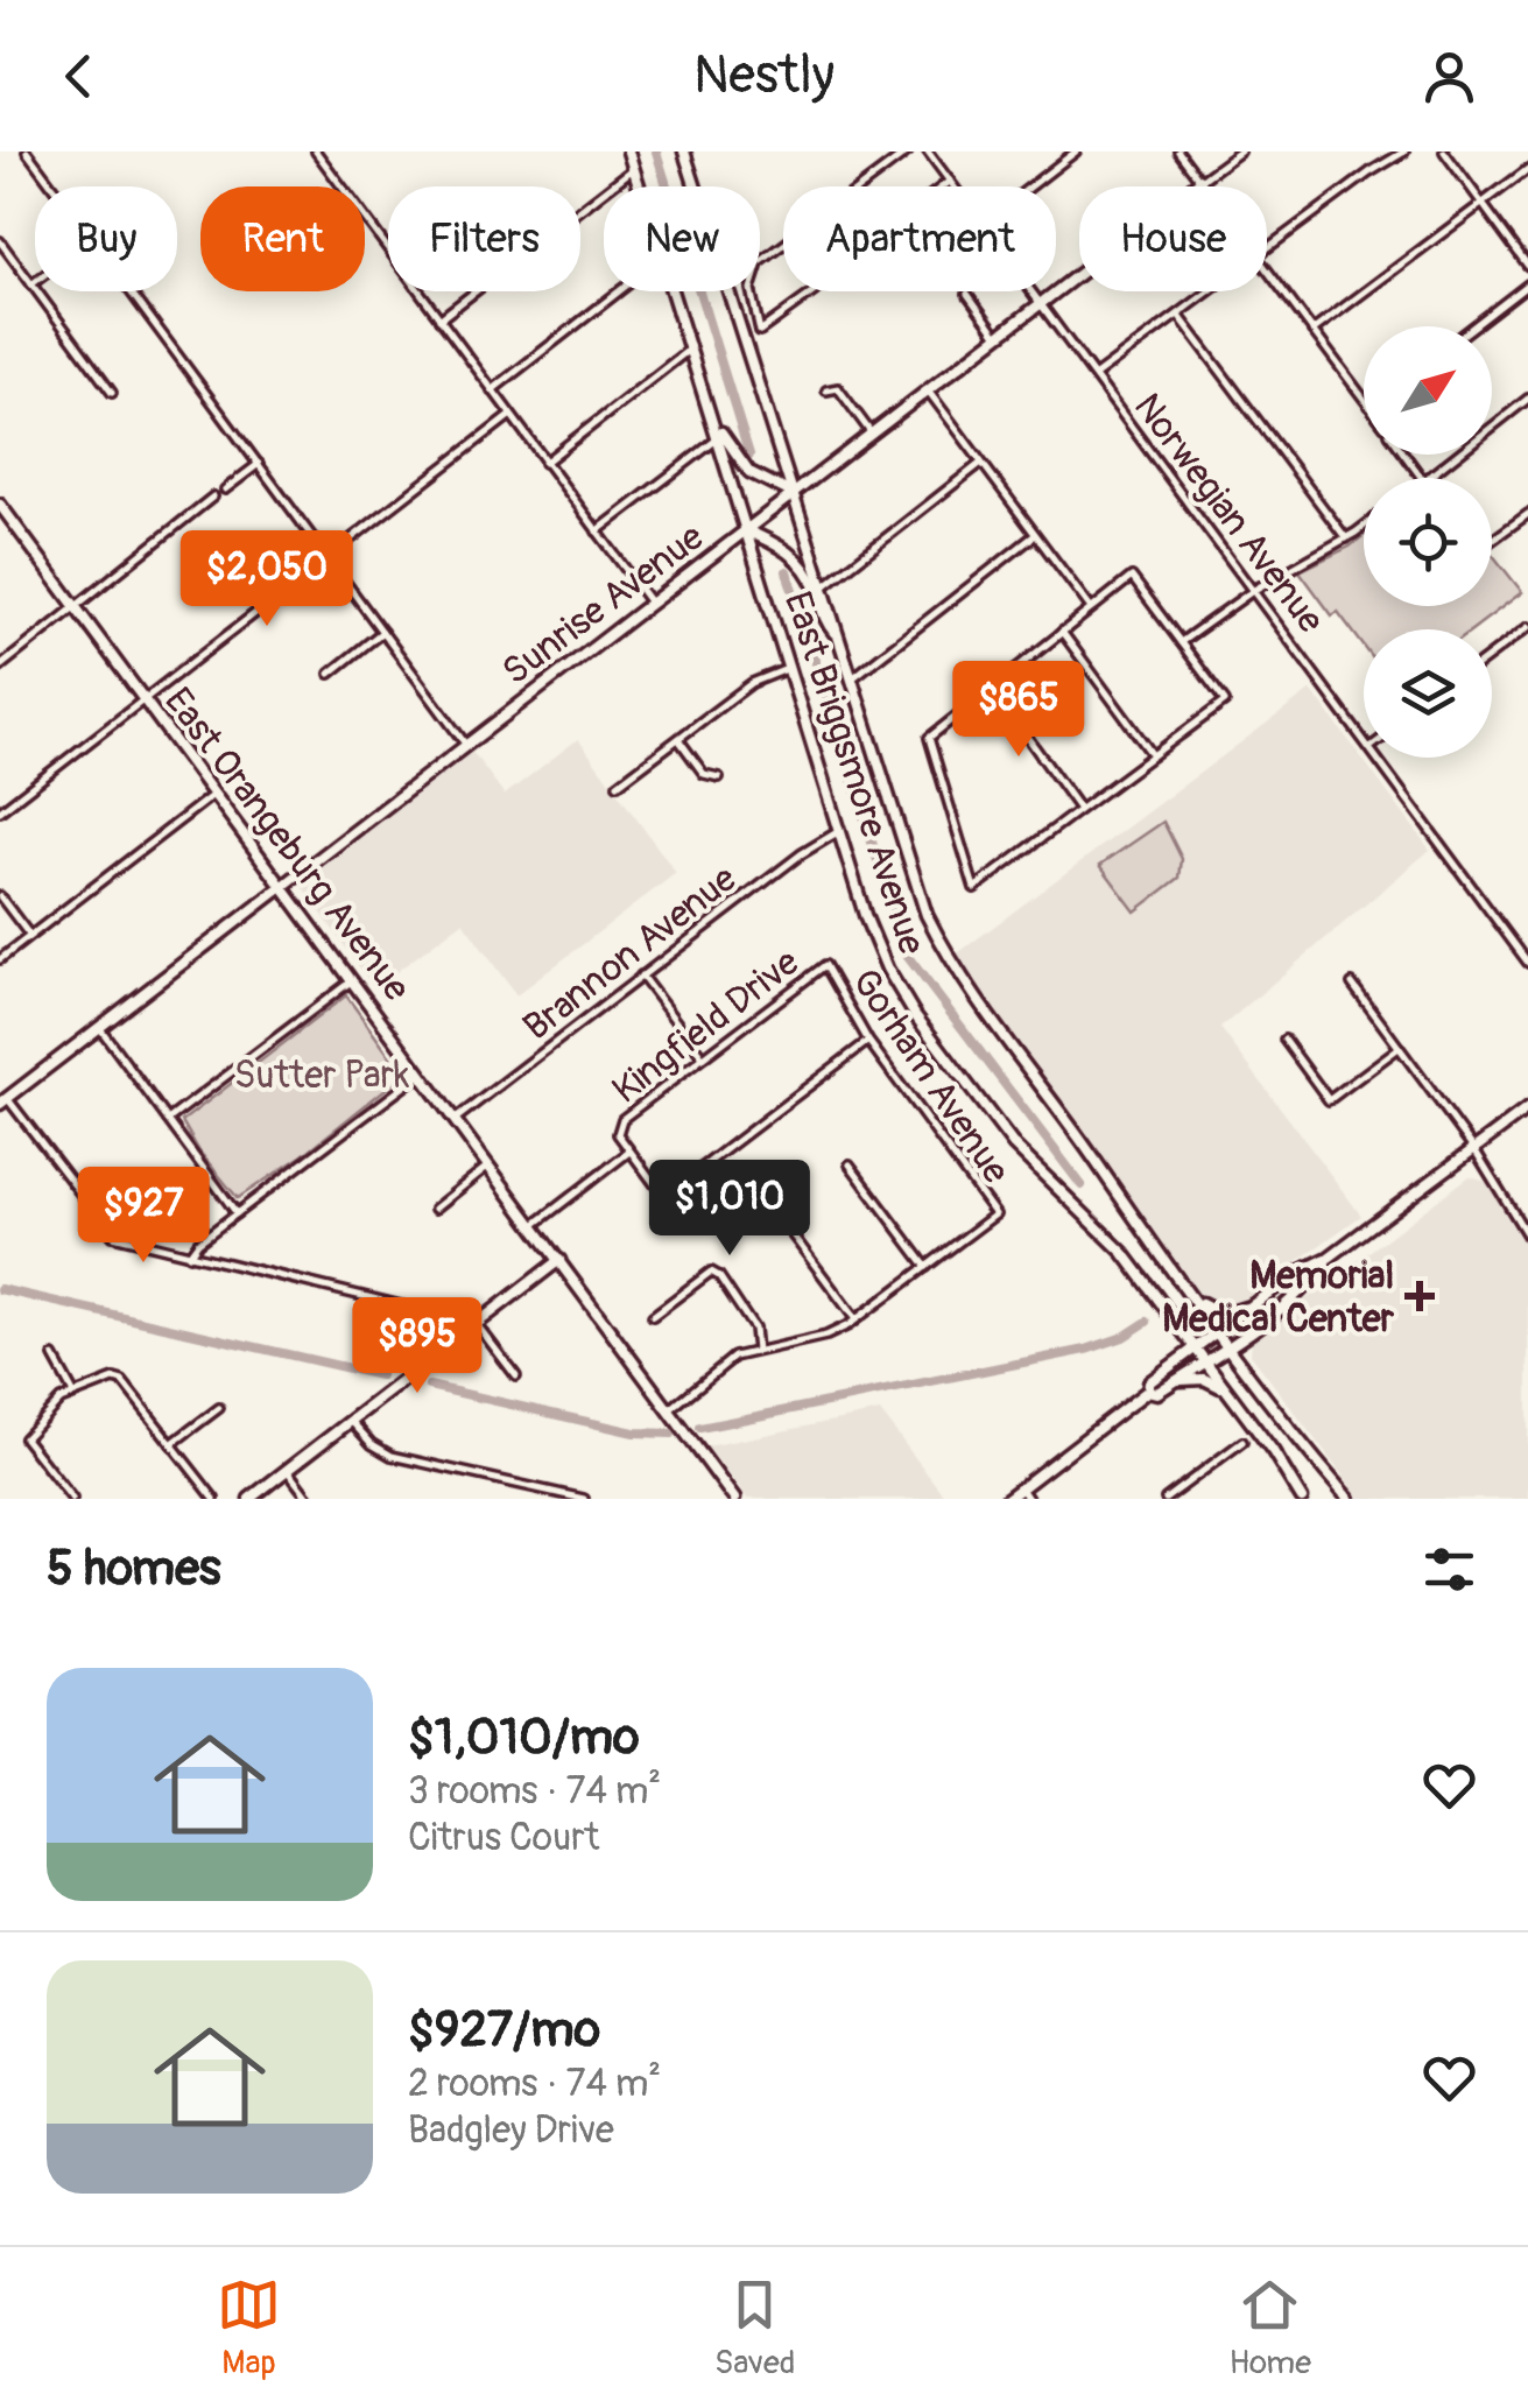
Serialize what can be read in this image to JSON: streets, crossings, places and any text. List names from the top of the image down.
{
  "streets": {
    "main road": ["Sunrise Avenue", "East Briggsmore Avenue", "East Orangeburg Avenue"],
    "street": [
      "Norwegian Avenue",
      "Brannon Avenue",
      "Kingfield Drive",
      "Gorham Avenue"
    ]
  },
  "crossings": [
    ["Norwegian Avenue", "Sunrise Avenue"],
    ["Sunrise Avenue", "East Briggsmore Avenue"],
    ["Sunrise Avenue", "East Orangeburg Avenue"],
    ["East Briggsmore Avenue", "Brannon Avenue"],
    ["East Orangeburg Avenue", "Brannon Avenue"],
    ["Kingfield Drive", "Gorham Avenue"]
  ],
  "parks": ["Sutter Park"],
  "places": {
    "health": ["Memorial Medical Center"]
  },
  "north": "top right",
  "page": {
    "header": "Nestly",
    "chip": [
      "Buy",
      "Rent",
      "Filters",
      "New",
      "Apartment",
      "House"
    ],
    "price": [
      "$2,050",
      "$865",
      "$1,010",
      "$927",
      "$895"
    ],
    "heading": "5 homes",
    "list": [
      {
        "name": "$1,010/mo",
        "note": "3 rooms · 74 m² · Citrus Court"
      },
      {
        "name": "$927/mo",
        "note": "2 rooms · 74 m² · Badgley Drive"
      }
    ],
    "tabs": ["Map", "Saved", "Home"]
  }
}
